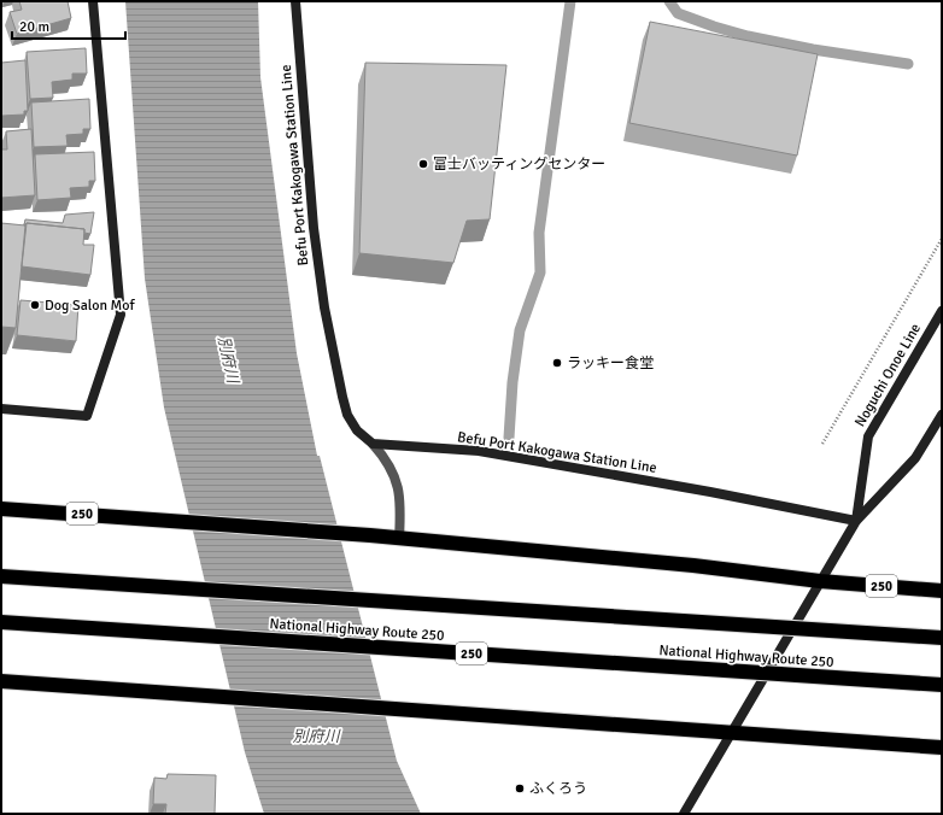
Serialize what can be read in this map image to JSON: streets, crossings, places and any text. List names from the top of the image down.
{
  "streets": {
    "highway": ["250", "National Highway Route 250"],
    "main road": ["Befu Port Kakogawa Station Line", "Noguchi Onoe Line"]
  },
  "crossings": [
    ["Befu Port Kakogawa Station Line", "Noguchi Onoe Line"]
  ],
  "water": ["別府川"],
  "places": [
    "富士バッティングセンター",
    "Dog Salon Mof",
    "ラッキー食堂",
    "ふくろう"
  ],
  "scale_bar": "20 m"
}
